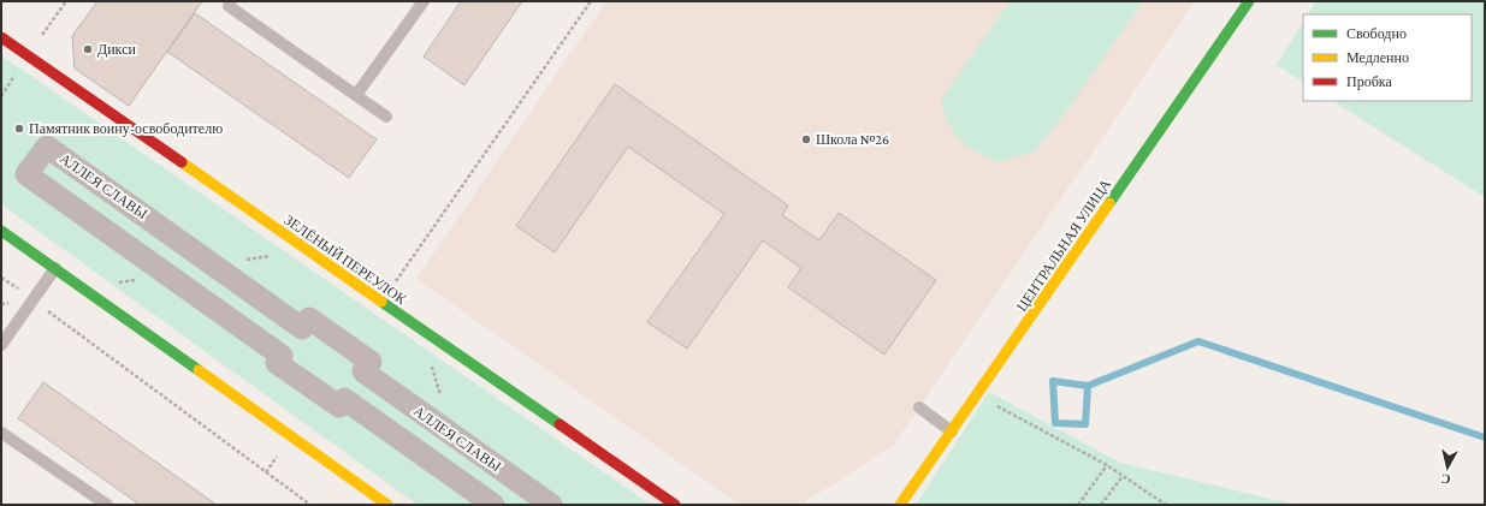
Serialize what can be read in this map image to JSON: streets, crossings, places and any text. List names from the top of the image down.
{
  "streets": {
    "street": ["АЛЛЕЯ СЛАВЫ", "ЦЕНТРАЛЬНАЯ УЛИЦА", "ЗЕЛЁНЫЙ ПЕРЕУЛОК"]
  },
  "places": ["Дикси", "Памятник воину-освободителю", "Школа №26"],
  "legend": ["Свободно", "Медленно", "Пробка"],
  "north": "bottom"
}
